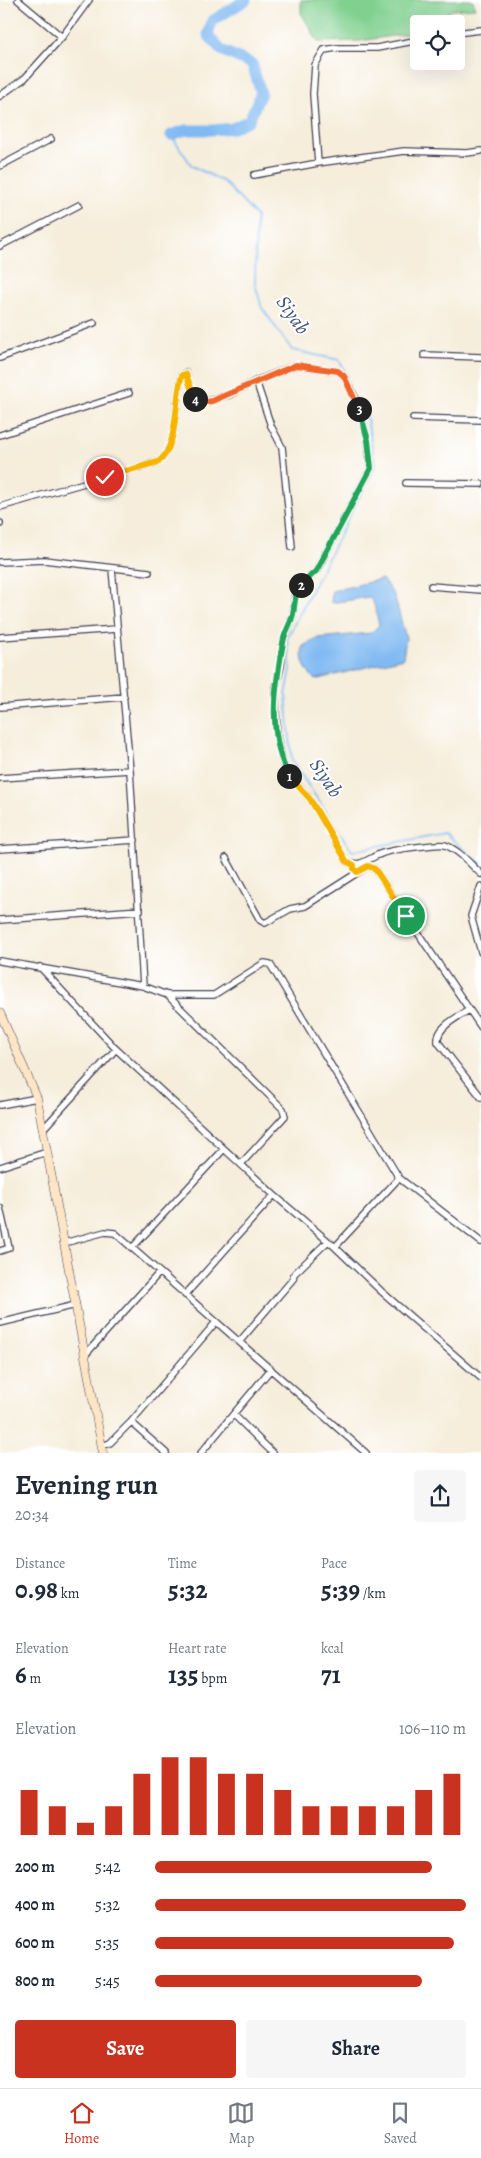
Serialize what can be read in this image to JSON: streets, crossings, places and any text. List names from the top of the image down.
{
  "water": ["Siyab"],
  "page": {
    "pins": [
      "4",
      "3",
      "2",
      "1"
    ],
    "heading": ["Evening run", "20:34"],
    "stats": [
      ["Distance", "0.98 km"],
      ["Time", "5:32"],
      ["Pace", "5:39 /km"],
      ["Elevation", "6 m"],
      ["Heart rate", "135 bpm"],
      ["kcal", "71"]
    ],
    "chart": ["Elevation", "106–110 m"],
    "list": [
      {
        "name": "200 m",
        "note": "5:42"
      },
      {
        "name": "400 m",
        "note": "5:32"
      },
      {
        "name": "600 m",
        "note": "5:35"
      },
      {
        "name": "800 m",
        "note": "5:45"
      }
    ],
    "buttons": ["Save", "Share"],
    "tabs": ["Home", "Map", "Saved"]
  }
}
